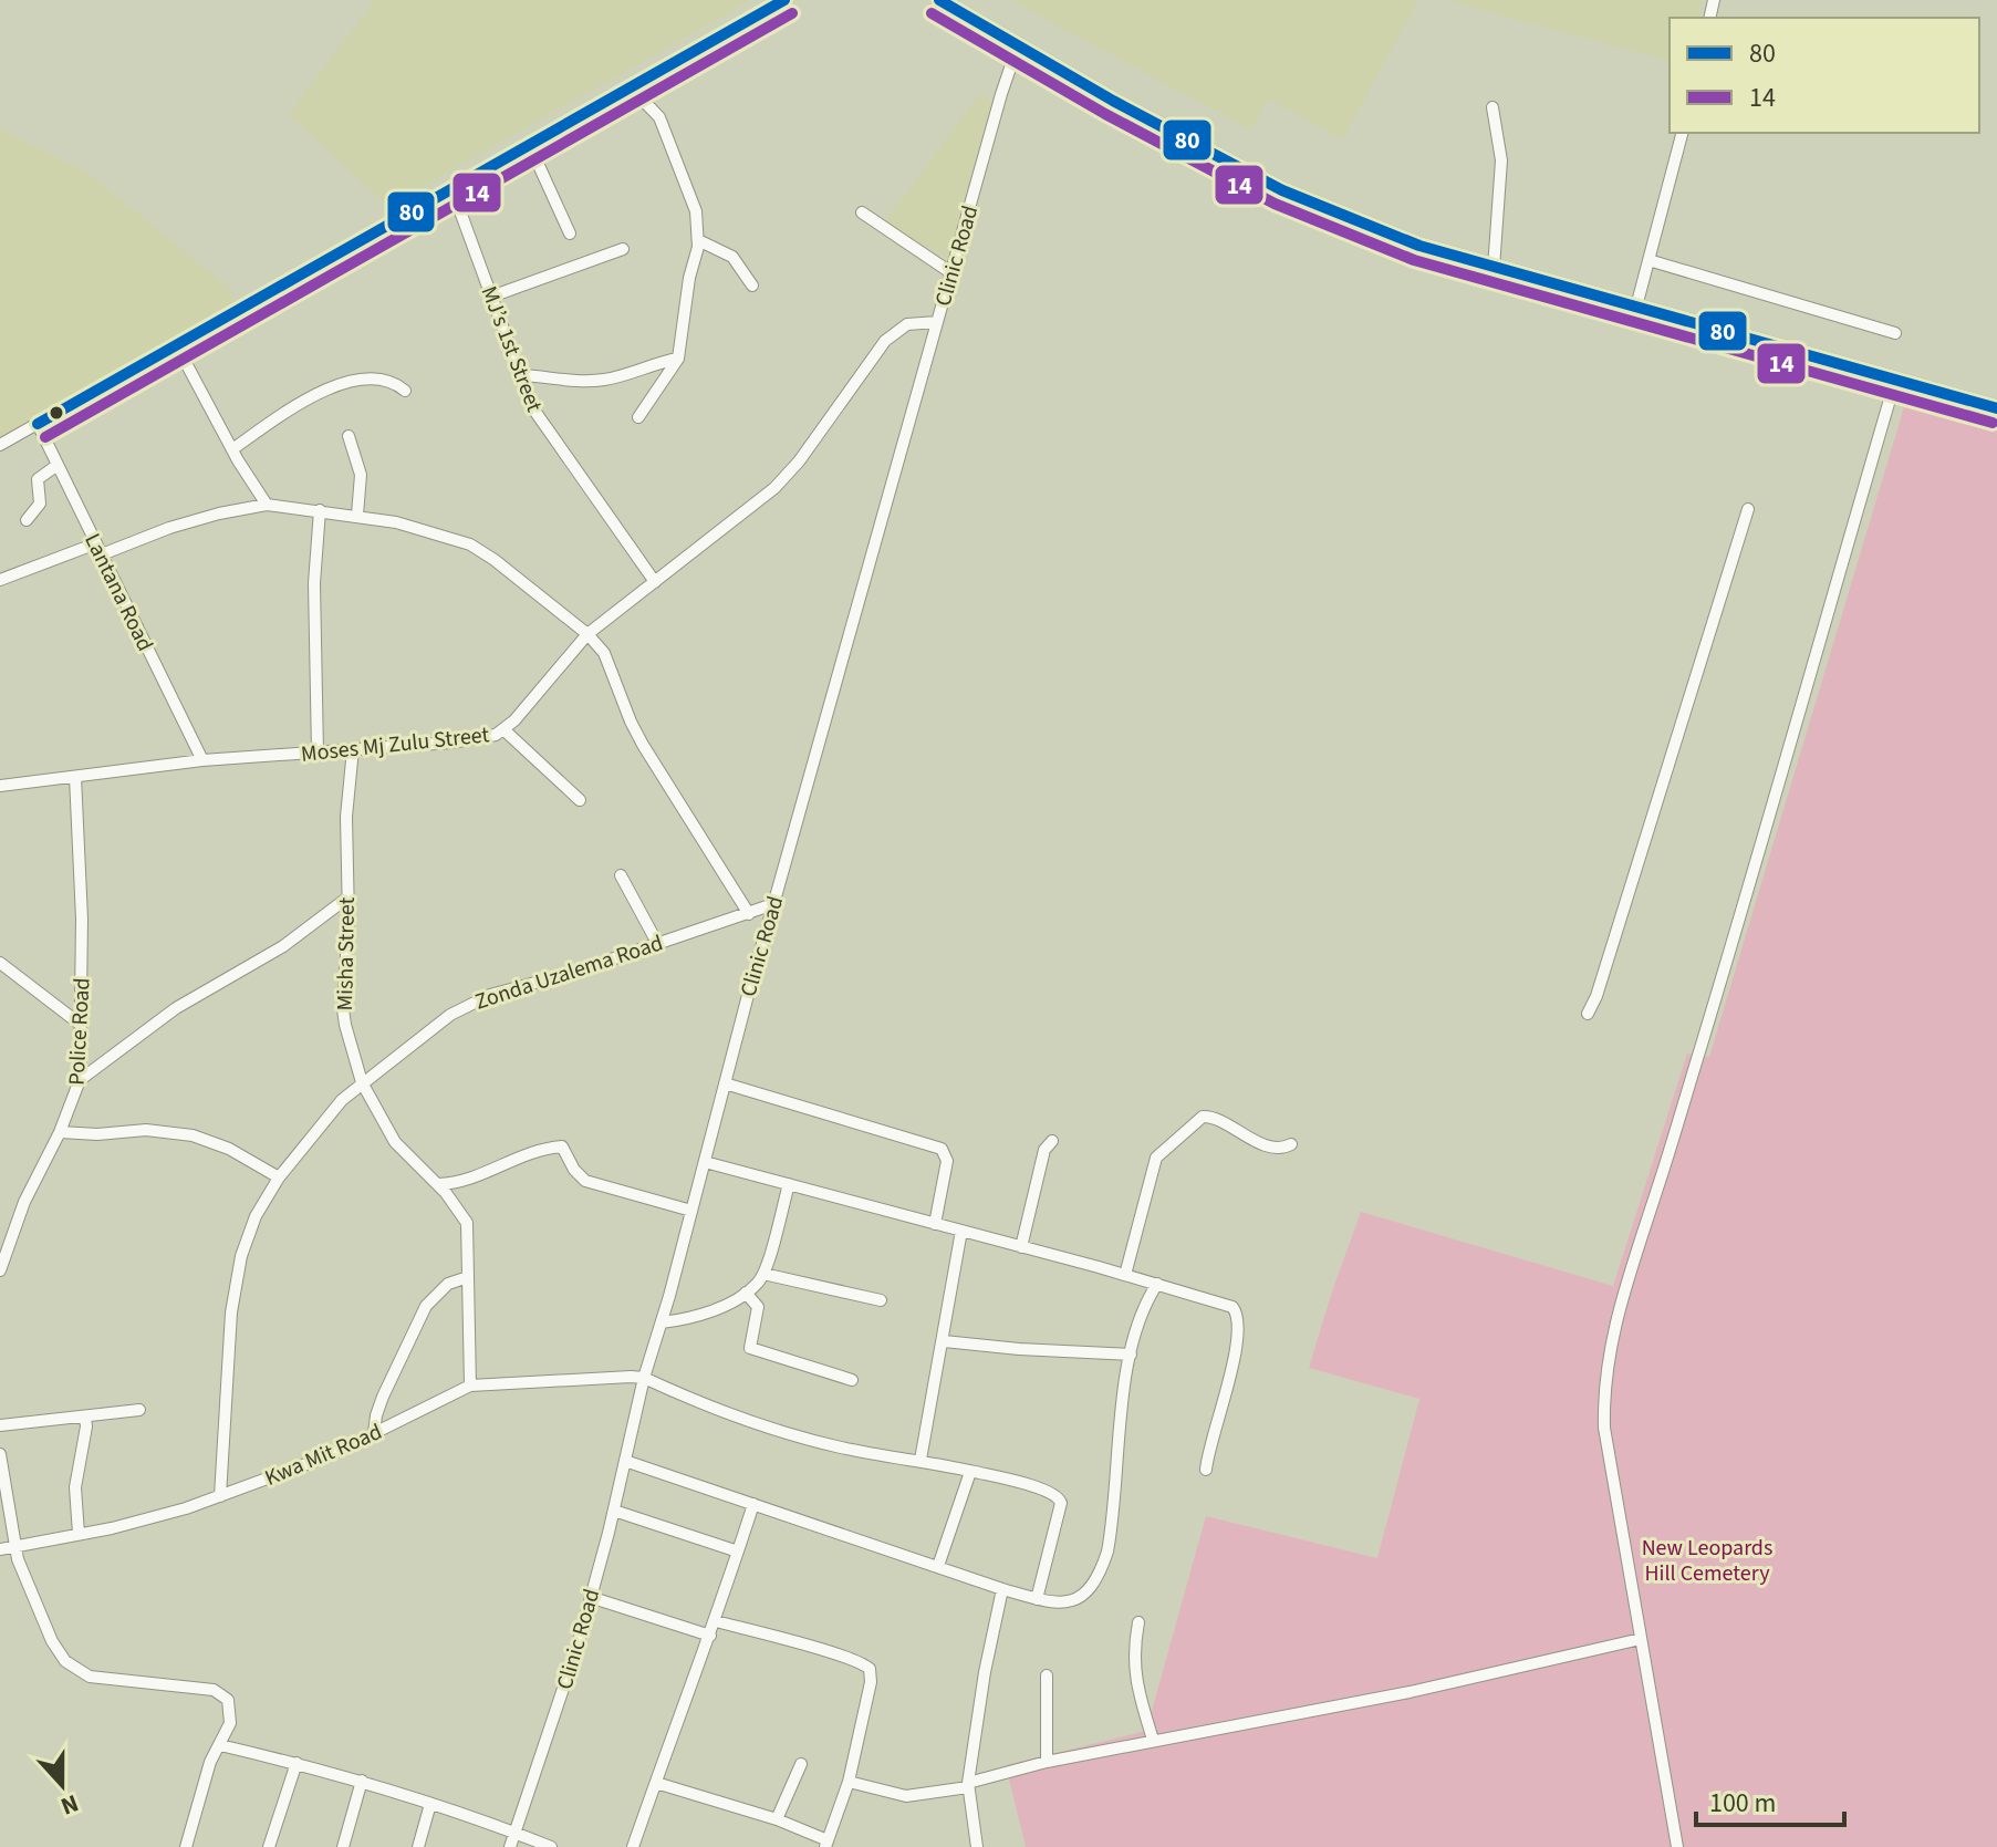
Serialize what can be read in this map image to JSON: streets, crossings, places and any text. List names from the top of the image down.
{
  "streets": {
    "street": [
      "Clinic Road",
      "MJ’s 1st Street",
      "Lantana Road",
      "Moses Mj Zulu Street",
      "Misha Street",
      "Zonda Uzalema Road",
      "Police Road",
      "Kwa Mit Road"
    ]
  },
  "crossings": [
    ["Clinic Road", "Moses Mj Zulu Street"],
    ["Clinic Road", "Zonda Uzalema Road"],
    ["Clinic Road", "Kwa Mit Road"],
    ["MJ’s 1st Street", "Moses Mj Zulu Street"],
    ["Lantana Road", "Moses Mj Zulu Street"],
    ["Moses Mj Zulu Street", "Misha Street"],
    ["Moses Mj Zulu Street", "Police Road"],
    ["Misha Street", "Zonda Uzalema Road"],
    ["Misha Street", "Kwa Mit Road"],
    ["Zonda Uzalema Road", "Kwa Mit Road"]
  ],
  "parks": ["New Leopards Hill Cemetery"],
  "lines": ["transit line 80", "transit line 14"],
  "legend": ["80", "14"],
  "scale_bar": "100 m",
  "north": "bottom"
}
